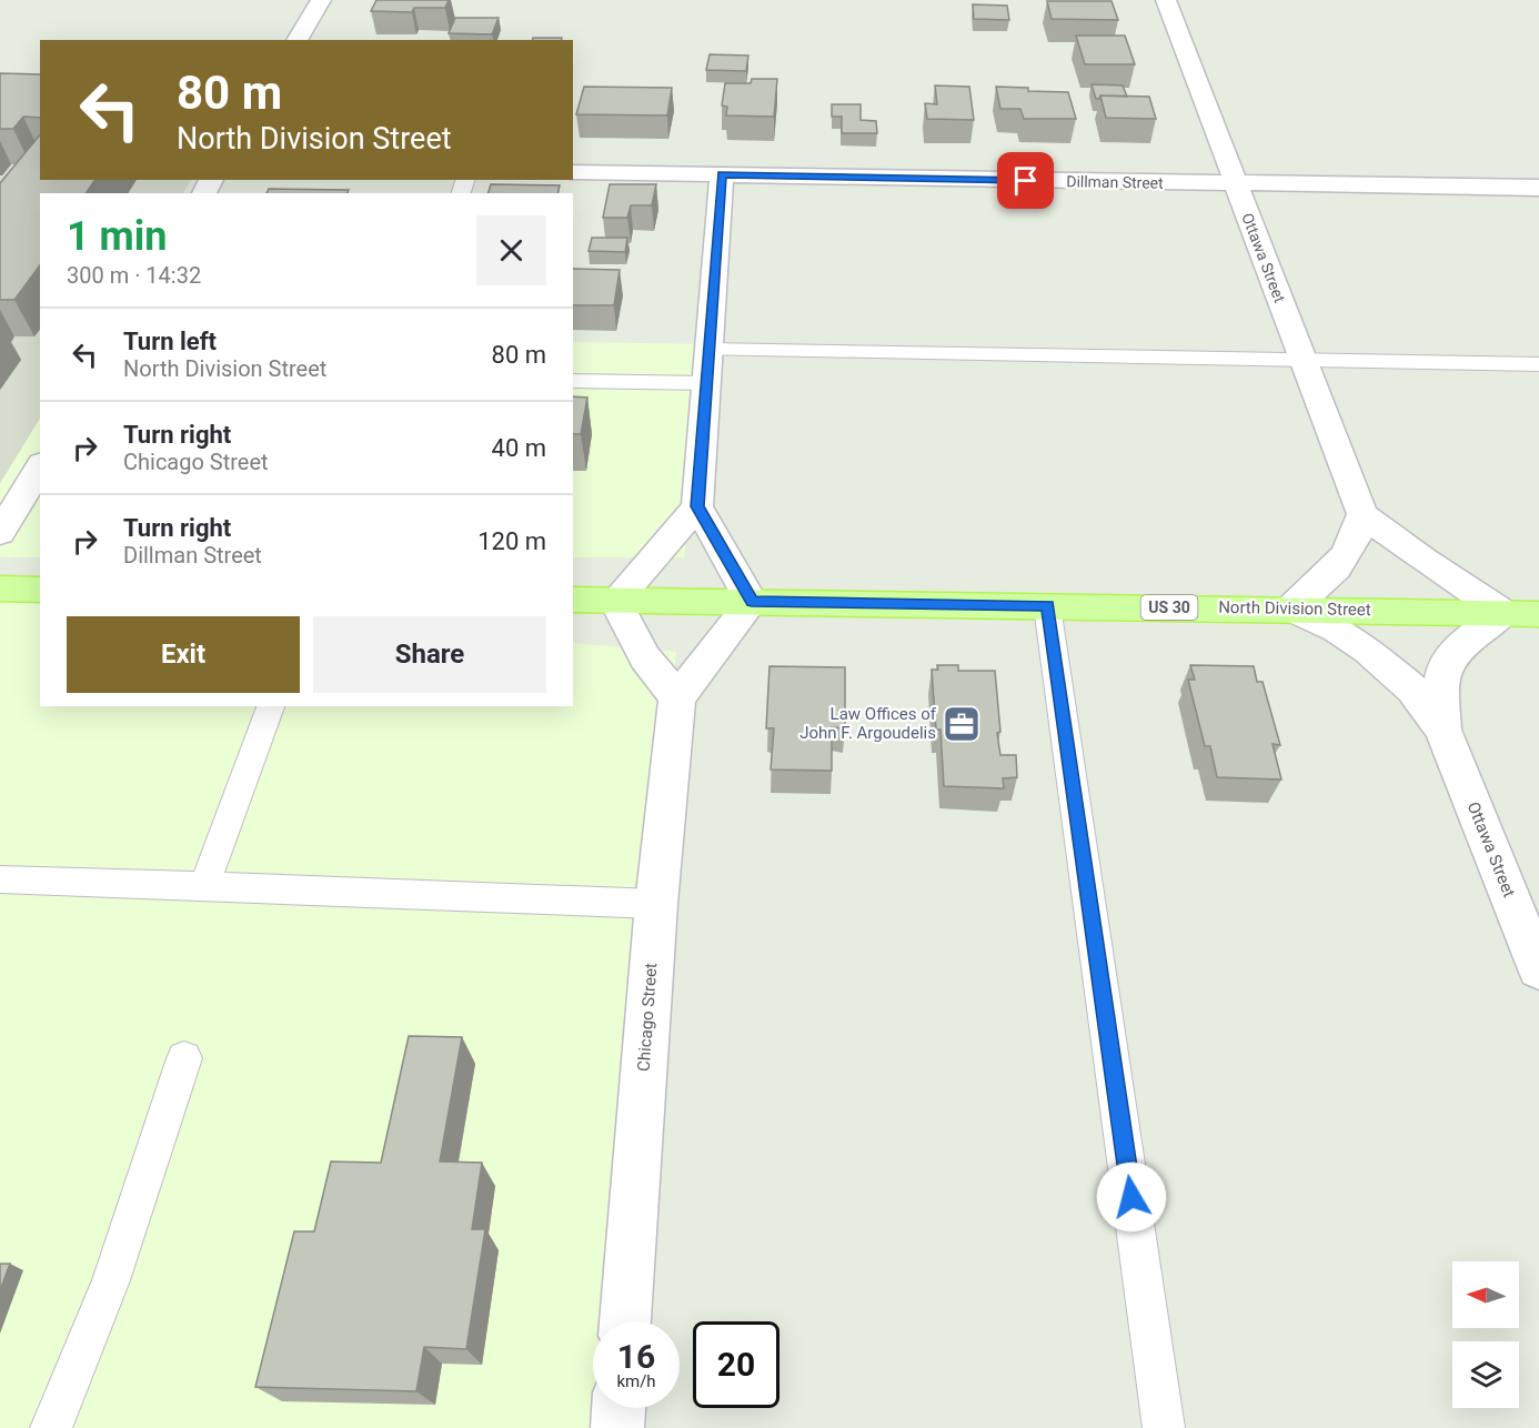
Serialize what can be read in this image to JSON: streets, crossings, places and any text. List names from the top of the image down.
{
  "streets": {
    "main road": ["US 30", "North Division Street"],
    "street": ["Dillman Street", "Ottawa Street", "Chicago Street"]
  },
  "crossings": [
    ["Dillman Street", "Ottawa Street"],
    ["Ottawa Street", "North Division Street"]
  ],
  "places": {
    "office": ["Law Offices of John F. Argoudelis"]
  },
  "north": "left",
  "page": {
    "turn": ["80 m", "North Division Street"],
    "heading": ["1 min", "300 m · 14:32"],
    "list": [
      {
        "name": "Turn left",
        "note": "North Division Street",
        "value": "80 m"
      },
      {
        "name": "Turn right",
        "note": "Chicago Street",
        "value": "40 m"
      },
      {
        "name": "Turn right",
        "note": "Dillman Street",
        "value": "120 m"
      }
    ],
    "buttons": ["Exit", "Share"],
    "speed": "16 km/h",
    "limit": "20"
  }
}
